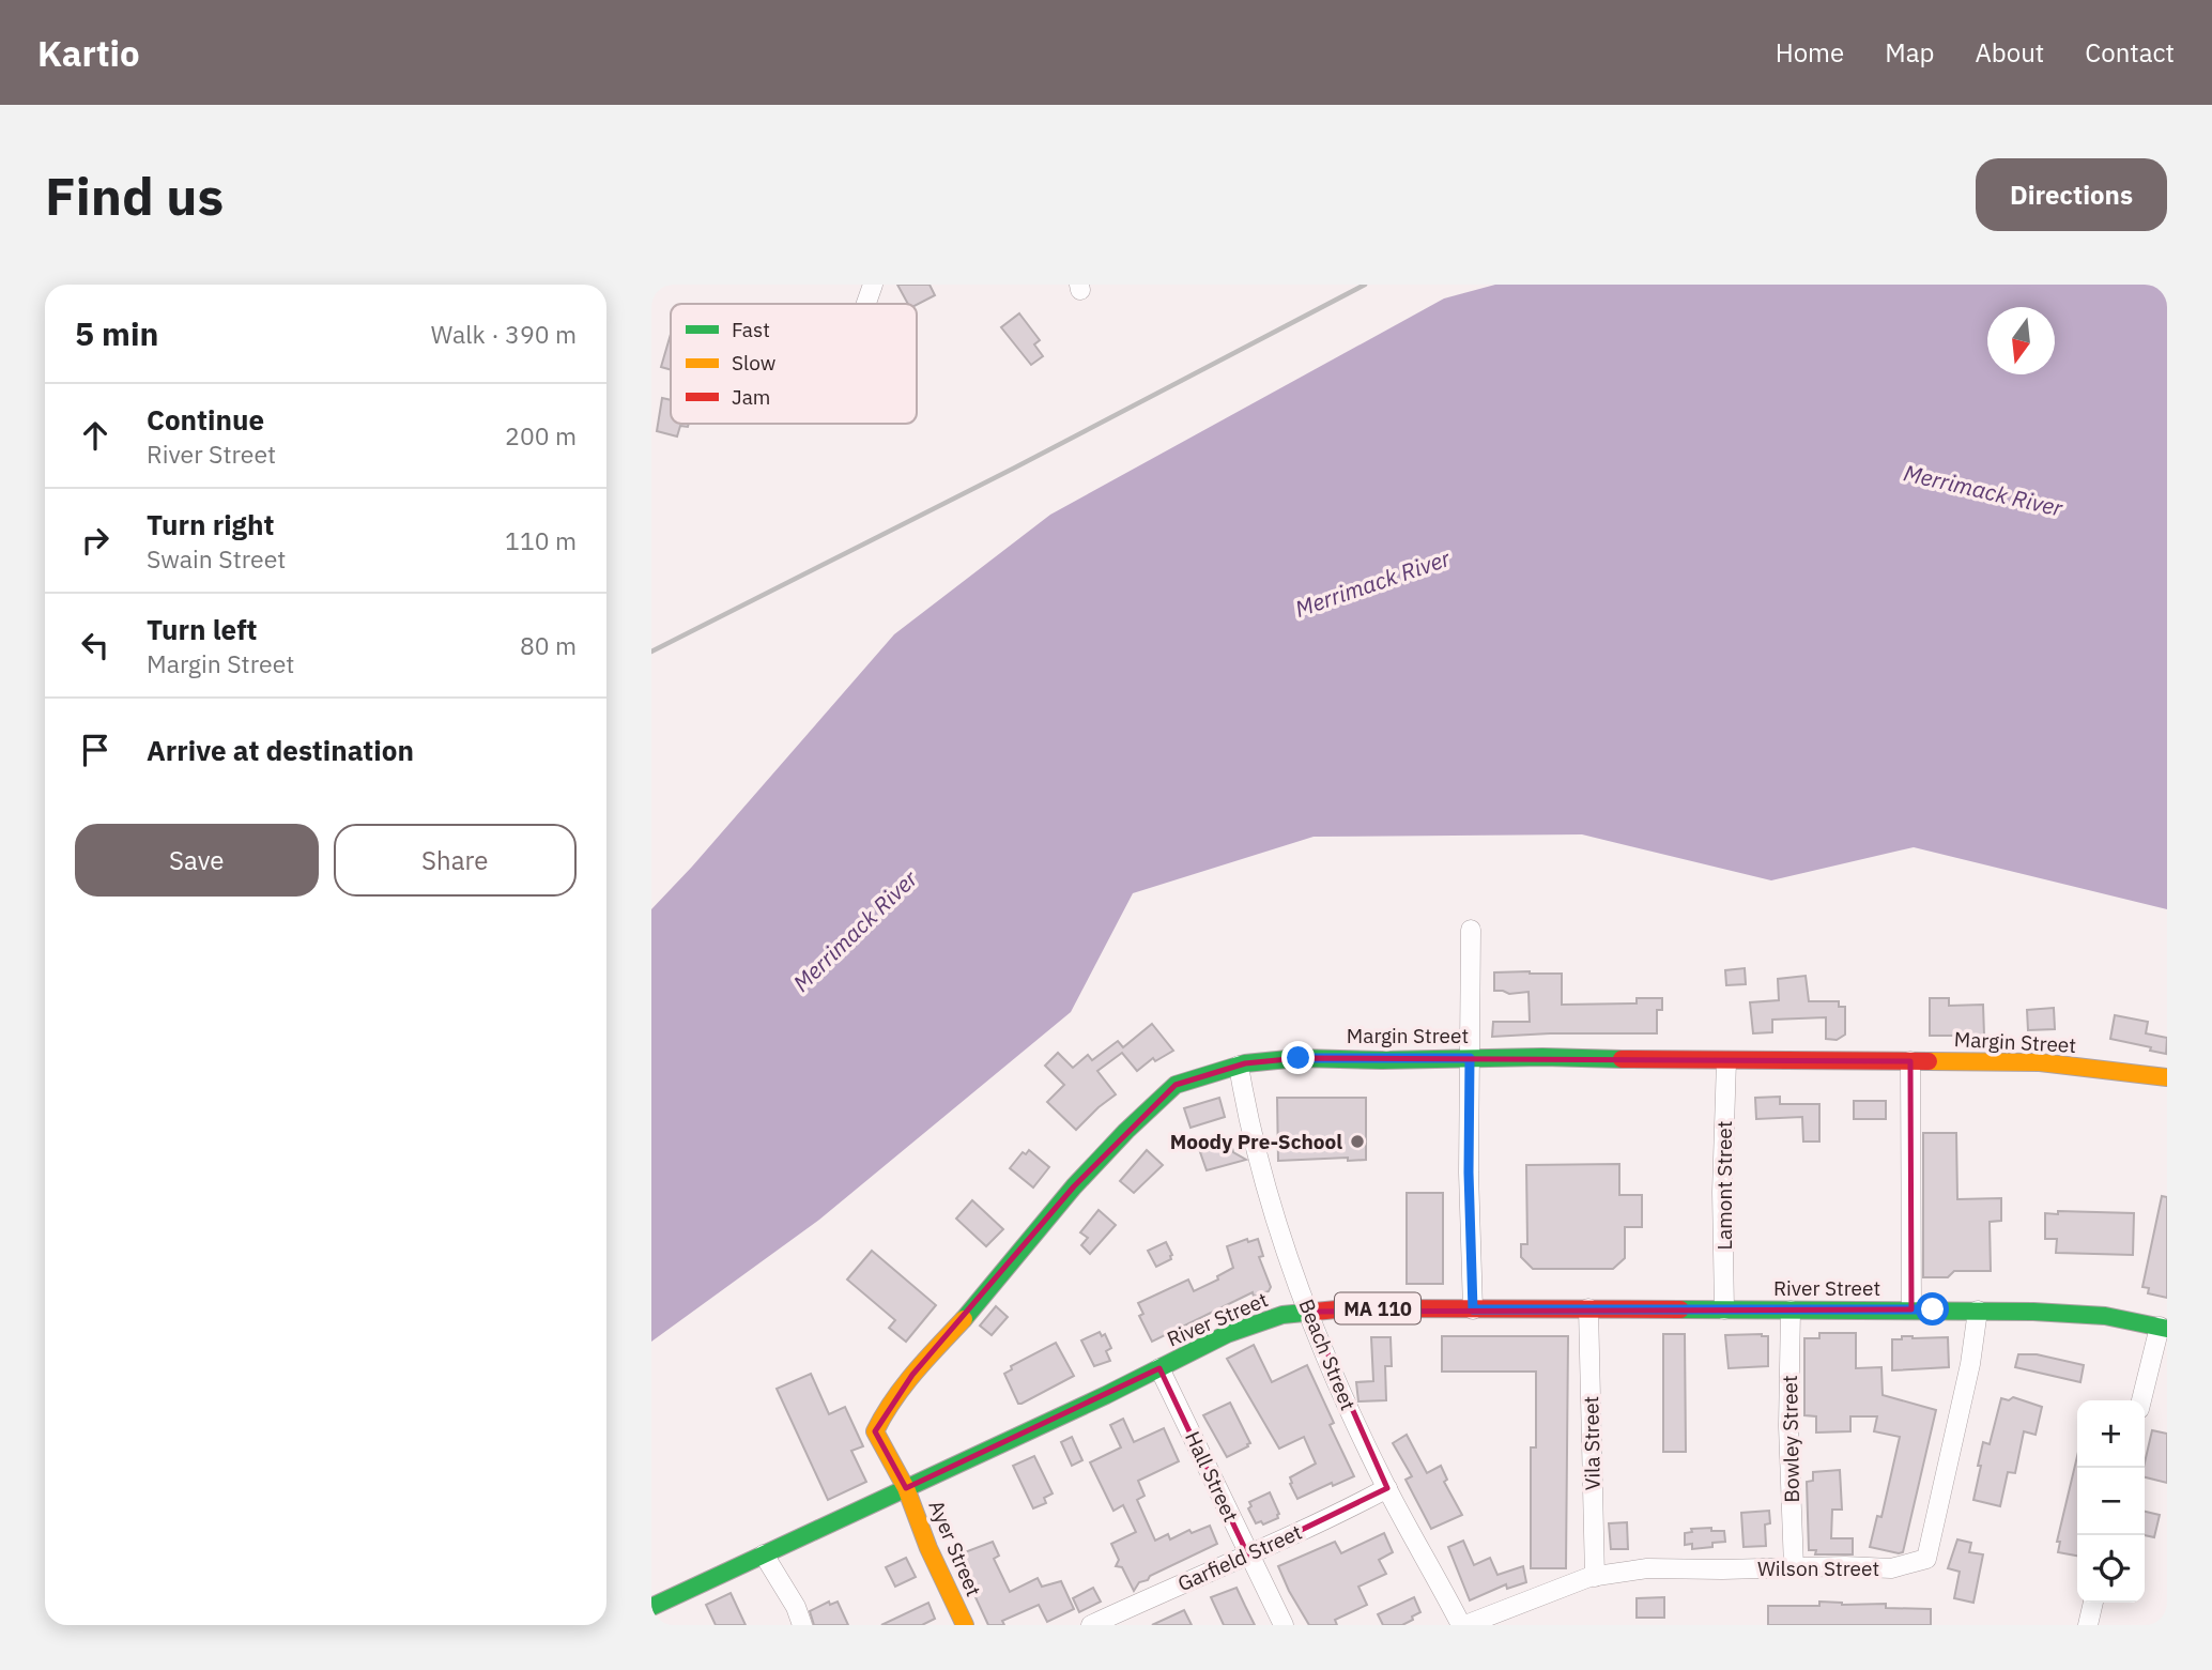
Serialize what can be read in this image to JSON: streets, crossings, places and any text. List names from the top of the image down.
{
  "streets": {
    "street": [
      "Margin Street",
      "Lamont Street",
      "River Street",
      "MA 110",
      "Beach Street",
      "Bowley Street",
      "Vila Street",
      "Hall Street",
      "Ayer Street",
      "Garfield Street",
      "Wilson Street"
    ]
  },
  "crossings": [
    ["Margin Street", "Lamont Street"],
    ["Margin Street", "River Street"],
    ["Margin Street", "Beach Street"],
    ["Margin Street", "Ayer Street"],
    ["Lamont Street", "River Street"],
    ["River Street", "Beach Street"],
    ["River Street", "Bowley Street"],
    ["River Street", "Vila Street"],
    ["River Street", "Hall Street"],
    ["River Street", "Ayer Street"],
    ["River Street", "Wilson Street"],
    ["Beach Street", "Garfield Street"],
    ["Beach Street", "Wilson Street"],
    ["Bowley Street", "Wilson Street"],
    ["Vila Street", "Wilson Street"],
    ["Hall Street", "Garfield Street"]
  ],
  "water": ["Merrimack River"],
  "places": ["Moody Pre-School"],
  "legend": ["Fast", "Slow", "Jam"],
  "north": "bottom",
  "page": {
    "header": "Kartio",
    "nav": [
      "Home",
      "Map",
      "About",
      "Contact"
    ],
    "buttons": [
      "Directions",
      ["Save", "Share"]
    ],
    "title": "Find us",
    "heading": ["5 min", "Walk · 390 m"],
    "list": [
      ["Continue", "River Street", "200 m"],
      ["Turn right", "Swain Street", "110 m"],
      ["Turn left", "Margin Street", "80 m"],
      "Arrive at destination"
    ],
    "map_buttons": ["+", "−"]
  }
}
